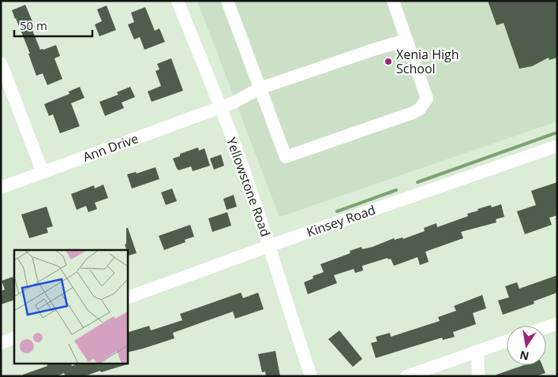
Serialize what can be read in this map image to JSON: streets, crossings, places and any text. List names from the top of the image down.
{
  "streets": {
    "street": ["Ann Drive", "Yellowstone Road", "Kinsey Road"]
  },
  "crossings": [
    ["Ann Drive", "Yellowstone Road"],
    ["Yellowstone Road", "Kinsey Road"]
  ],
  "places": ["Xenia High School"],
  "scale_bar": "50 m",
  "north": "bottom"
}
